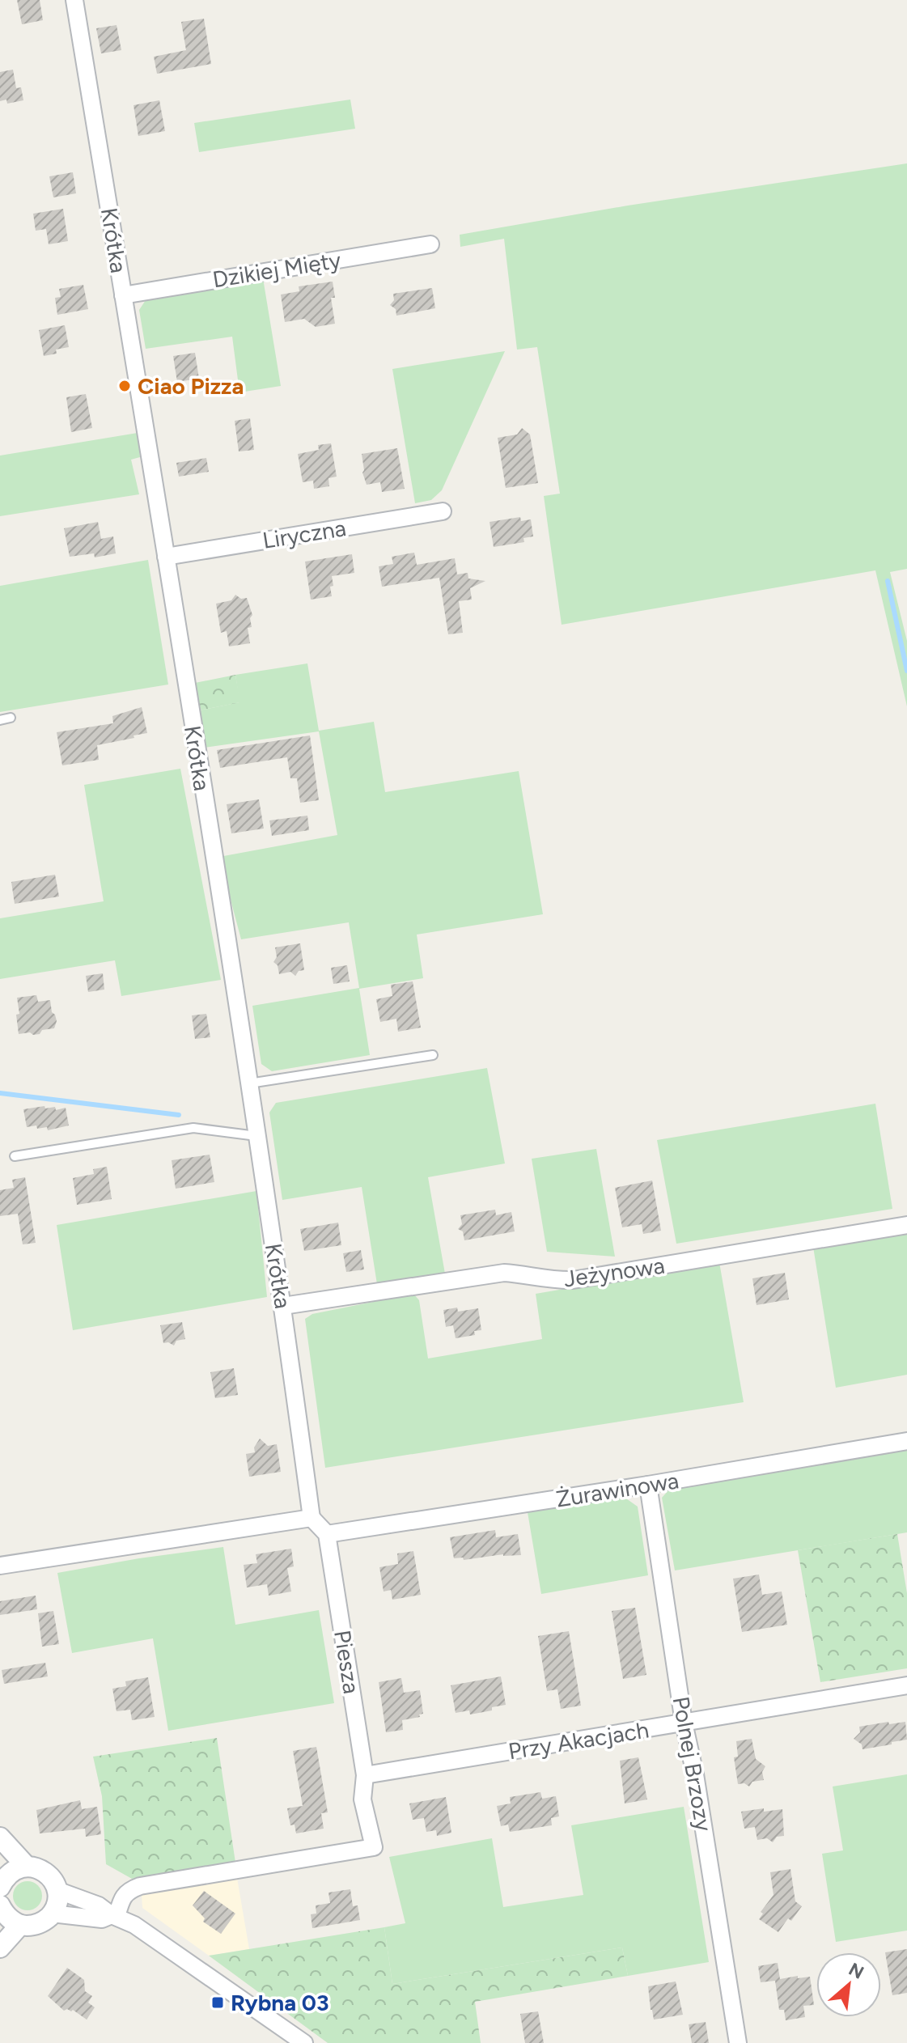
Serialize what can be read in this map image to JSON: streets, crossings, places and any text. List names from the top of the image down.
{
  "streets": {
    "street": [
      "Krótka",
      "Dzikiej Mięty",
      "Liryczna",
      "Jeżynowa",
      "Żurawinowa",
      "Piesza",
      "Przy Akacjach",
      "Polnej Brzozy"
    ]
  },
  "crossings": [
    ["Krótka", "Dzikiej Mięty"],
    ["Krótka", "Liryczna"],
    ["Krótka", "Jeżynowa"],
    ["Żurawinowa", "Piesza"],
    ["Żurawinowa", "Polnej Brzozy"],
    ["Piesza", "Przy Akacjach"],
    ["Przy Akacjach", "Polnej Brzozy"]
  ],
  "places": {
    "other": ["Ciao Pizza"],
    "transit": ["Rybna 03"]
  },
  "north": "top right"
}
